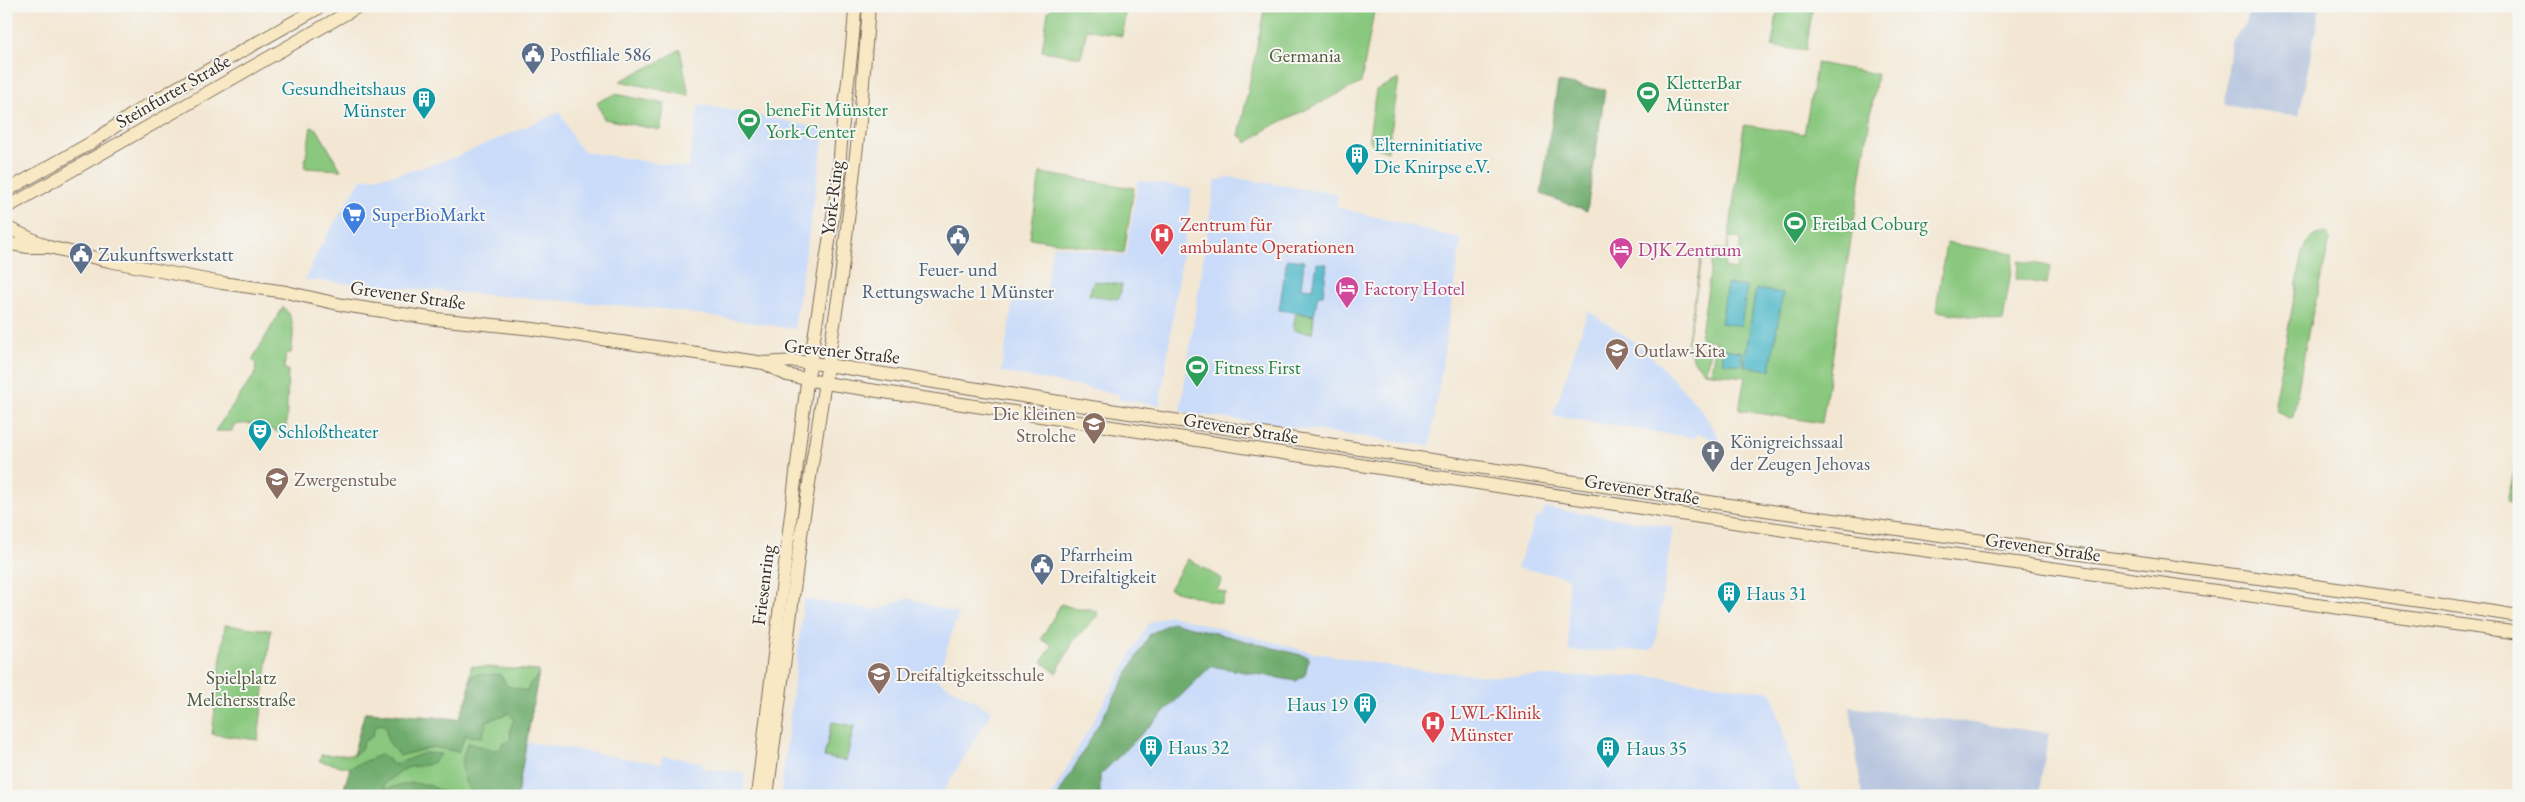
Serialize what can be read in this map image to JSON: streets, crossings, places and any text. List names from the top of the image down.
{
  "streets": {
    "main road": [
      "Steinfurter Straße",
      "York-Ring",
      "Grevener Straße",
      "Friesenring"
    ]
  },
  "crossings": [
    ["York-Ring", "Grevener Straße"],
    ["York-Ring", "Friesenring"],
    ["Grevener Straße", "Friesenring"]
  ],
  "parks": ["Germania", "Spielplatz Melchersstraße"],
  "places": {
    "public building": [
      "Postfiliale 586",
      "Feuer- und Rettungswache 1 Münster",
      "Zukunftswerkstatt",
      "Pfarrheim Dreifaltigkeit"
    ],
    "sports": [
      "KletterBar Münster",
      "beneFit Münster York-Center",
      "Freibad Coburg",
      "Fitness First"
    ],
    "building": [
      "Gesundheitshaus Münster",
      "Elterninitiative Die Knirpse e.V.",
      "Haus 31",
      "Haus 19",
      "Haus 32",
      "Haus 35"
    ],
    "supermarket": ["SuperBioMarkt"],
    "hospital": ["Zentrum für ambulante Operationen", "LWL-Klinik Münster"],
    "hotel": ["DJK Zentrum", "Factory Hotel"],
    "school or university": [
      "Outlaw-Kita",
      "Die kleinen Strolche",
      "Zwergenstube",
      "Dreifaltigkeitsschule"
    ],
    "theatre": ["Schloßtheater"],
    "church": ["Königreichssaal der Zeugen Jehovas"]
  }
}
